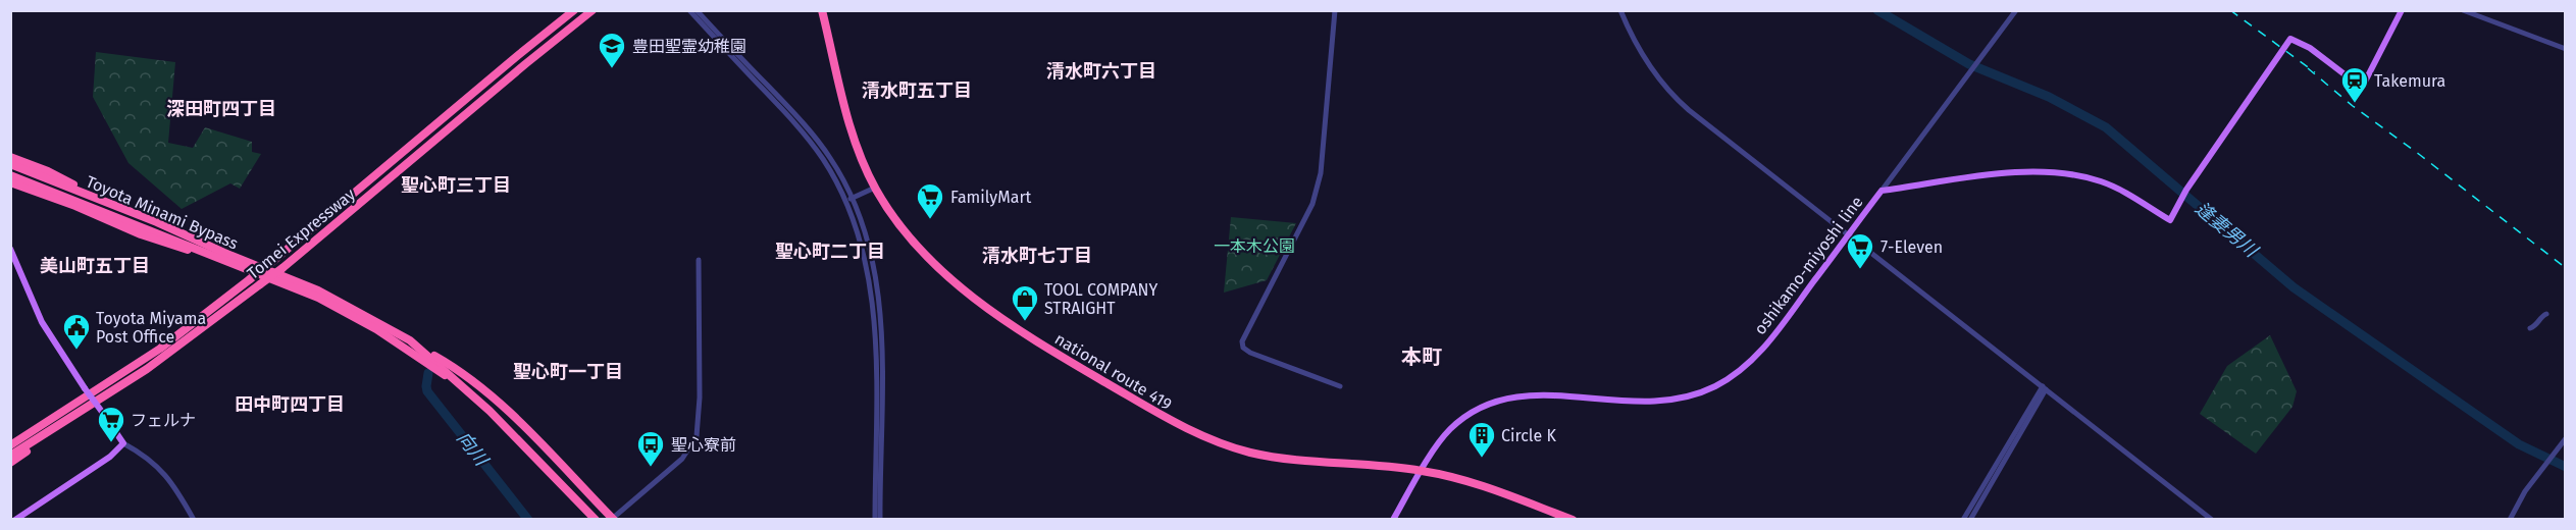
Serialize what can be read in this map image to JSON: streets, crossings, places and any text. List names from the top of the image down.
{
  "streets": {
    "highway": ["Toyota Minami Bypass", "Tomei Expressway", "national route 419"],
    "main road": ["oshikamo-miyoshi line"]
  },
  "crossings": [
    ["oshikamo-miyoshi line", "national route 419"]
  ],
  "districts": [
    "清水町六丁目",
    "清水町五丁目",
    "深田町四丁目",
    "聖心町三丁目",
    "聖心町二丁目",
    "清水町七丁目",
    "美山町五丁目",
    "本町",
    "聖心町一丁目",
    "田中町四丁目"
  ],
  "water": ["逢妻男川", "向川"],
  "parks": ["一本木公園"],
  "places": {
    "school or university": ["豊田聖霊幼稚園"],
    "station": ["Takemura"],
    "supermarket": ["FamilyMart", "7-Eleven", "フェルナ"],
    "shop": ["TOOL COMPANY STRAIGHT"],
    "public building": ["Toyota Miyama Post Office"],
    "building": ["Circle K"],
    "bus stop": ["聖心寮前"]
  }
}
